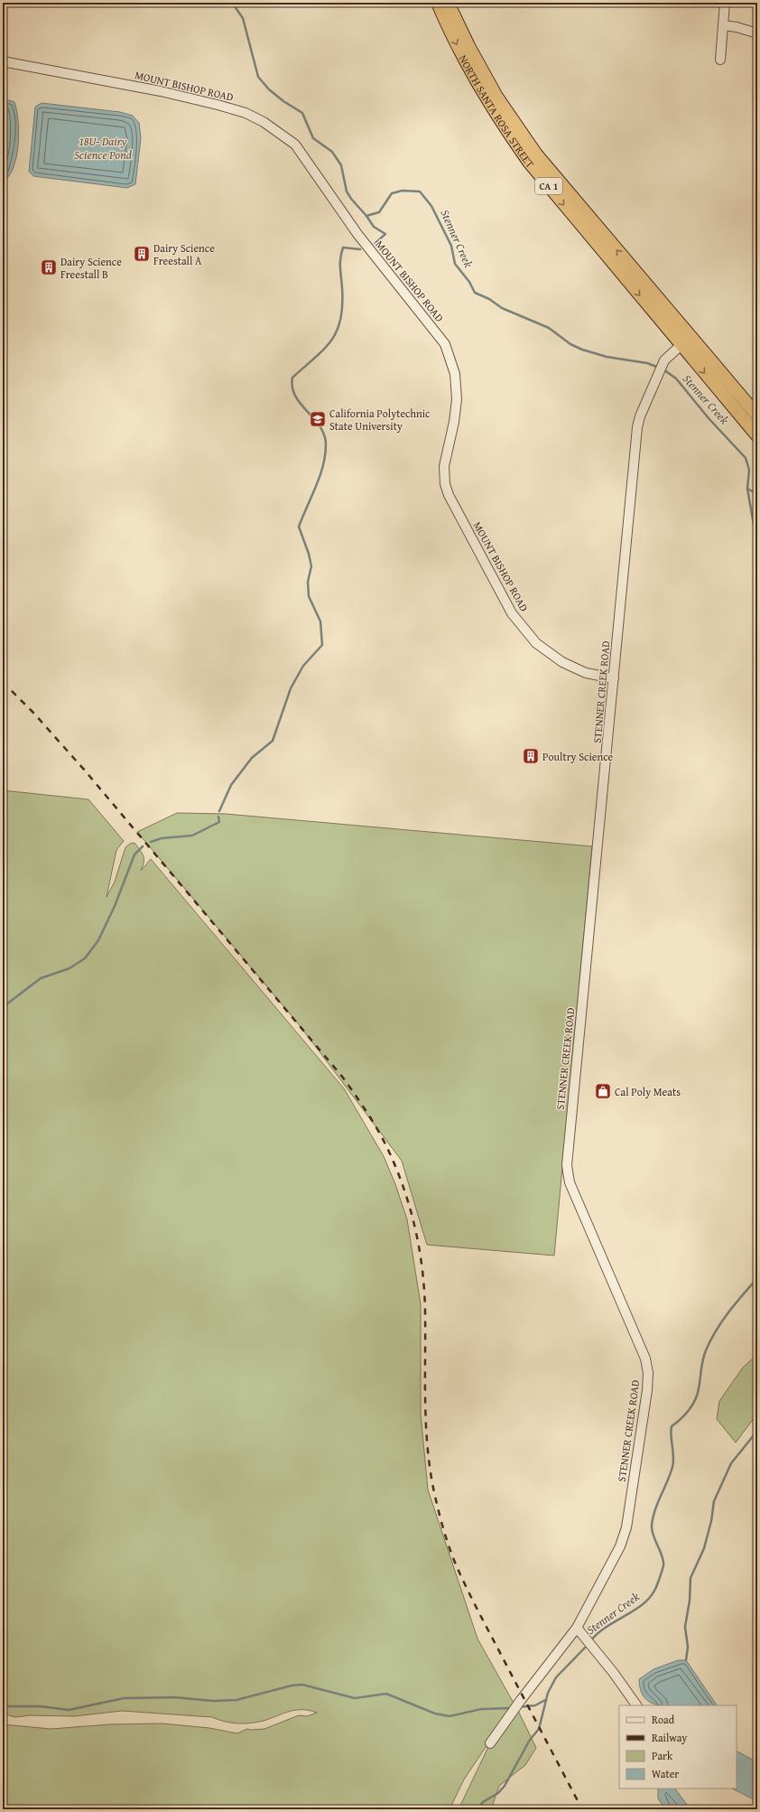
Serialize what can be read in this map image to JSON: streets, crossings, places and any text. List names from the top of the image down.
{
  "streets": {
    "highway": ["NORTH SANTA ROSA STREET", "CA 1"],
    "street": ["MOUNT BISHOP ROAD", "STENNER CREEK ROAD"]
  },
  "crossings": [
    ["MOUNT BISHOP ROAD", "STENNER CREEK ROAD"],
    ["NORTH SANTA ROSA STREET", "CA 1"],
    ["NORTH SANTA ROSA STREET", "STENNER CREEK ROAD"],
    ["CA 1", "STENNER CREEK ROAD"]
  ],
  "water": ["18U- Dairy Science Pond", "Stenner Creek"],
  "places": {
    "building": ["Dairy Science Freestall A", "Dairy Science Freestall B", "Poultry Science"],
    "school or university": ["California Polytechnic State University"],
    "shop": ["Cal Poly Meats"]
  },
  "legend": [
    "Road",
    "Railway",
    "Park",
    "Water"
  ]
}
